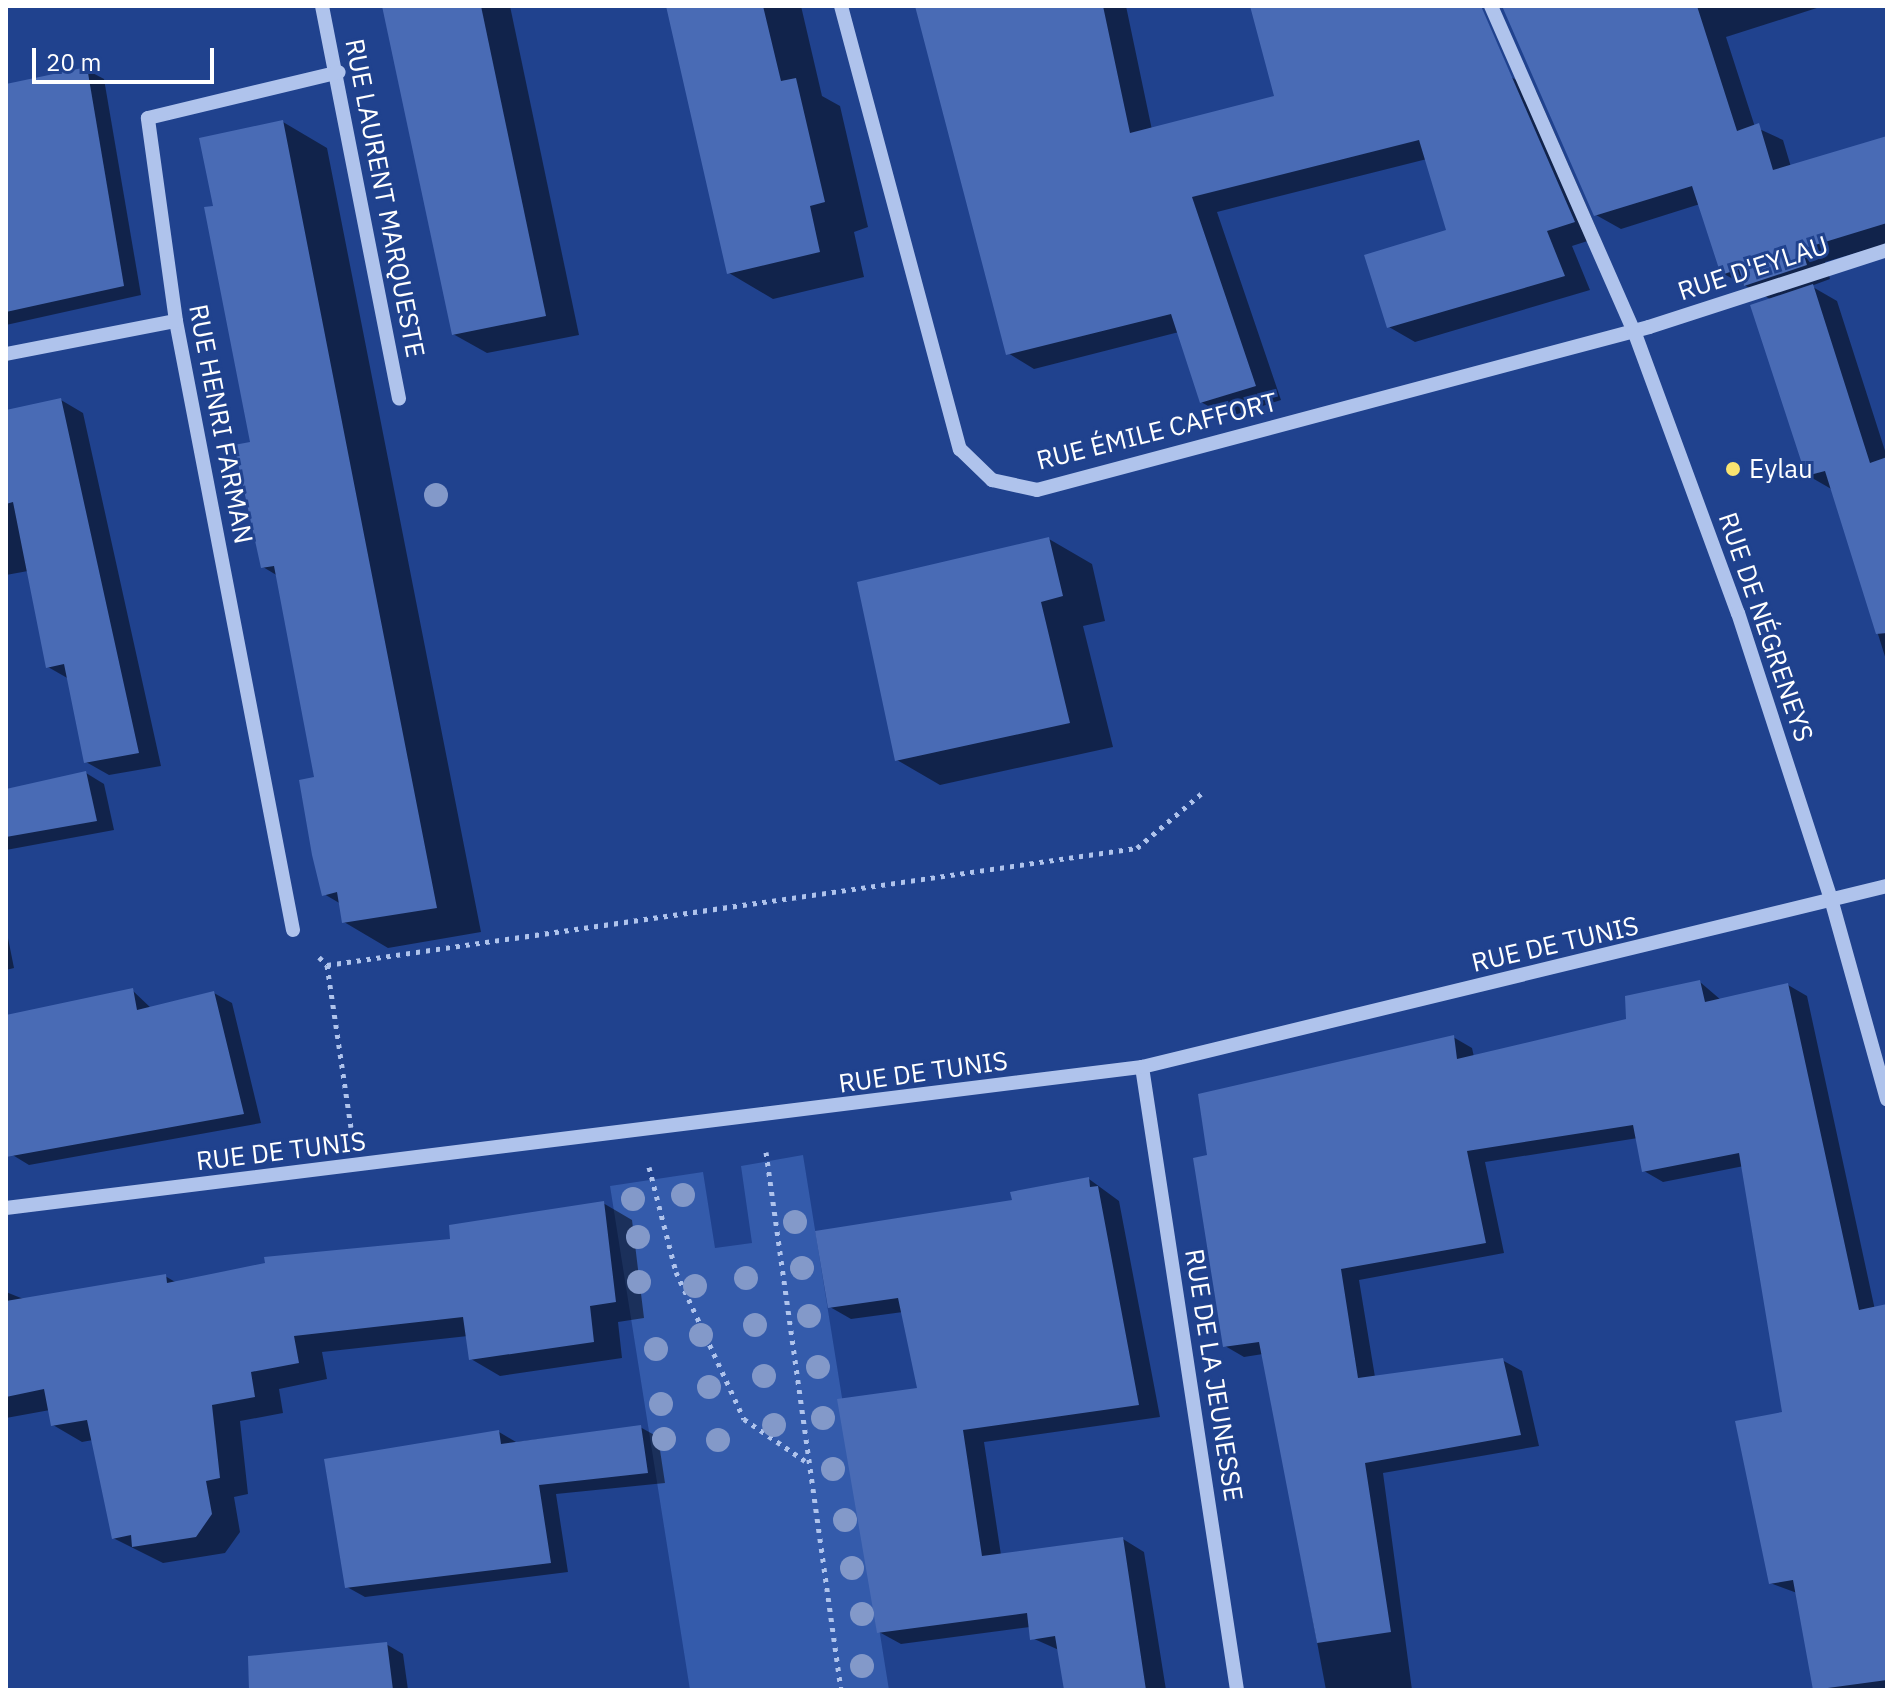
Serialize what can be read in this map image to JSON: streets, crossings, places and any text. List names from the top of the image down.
{
  "streets": {
    "street": [
      "RUE LAURENT MARQUESTE",
      "RUE D'EYLAU",
      "RUE HENRI FARMAN",
      "RUE ÉMILE CAFFORT",
      "RUE DE NÉGRENEYS",
      "RUE DE TUNIS",
      "RUE DE LA JEUNESSE"
    ]
  },
  "crossings": [
    ["RUE LAURENT MARQUESTE", "RUE HENRI FARMAN"],
    ["RUE D'EYLAU", "RUE ÉMILE CAFFORT"],
    ["RUE D'EYLAU", "RUE DE NÉGRENEYS"],
    ["RUE ÉMILE CAFFORT", "RUE DE NÉGRENEYS"],
    ["RUE DE NÉGRENEYS", "RUE DE TUNIS"],
    ["RUE DE TUNIS", "RUE DE LA JEUNESSE"]
  ],
  "places": ["Eylau"],
  "scale_bar": "20 m"
}
